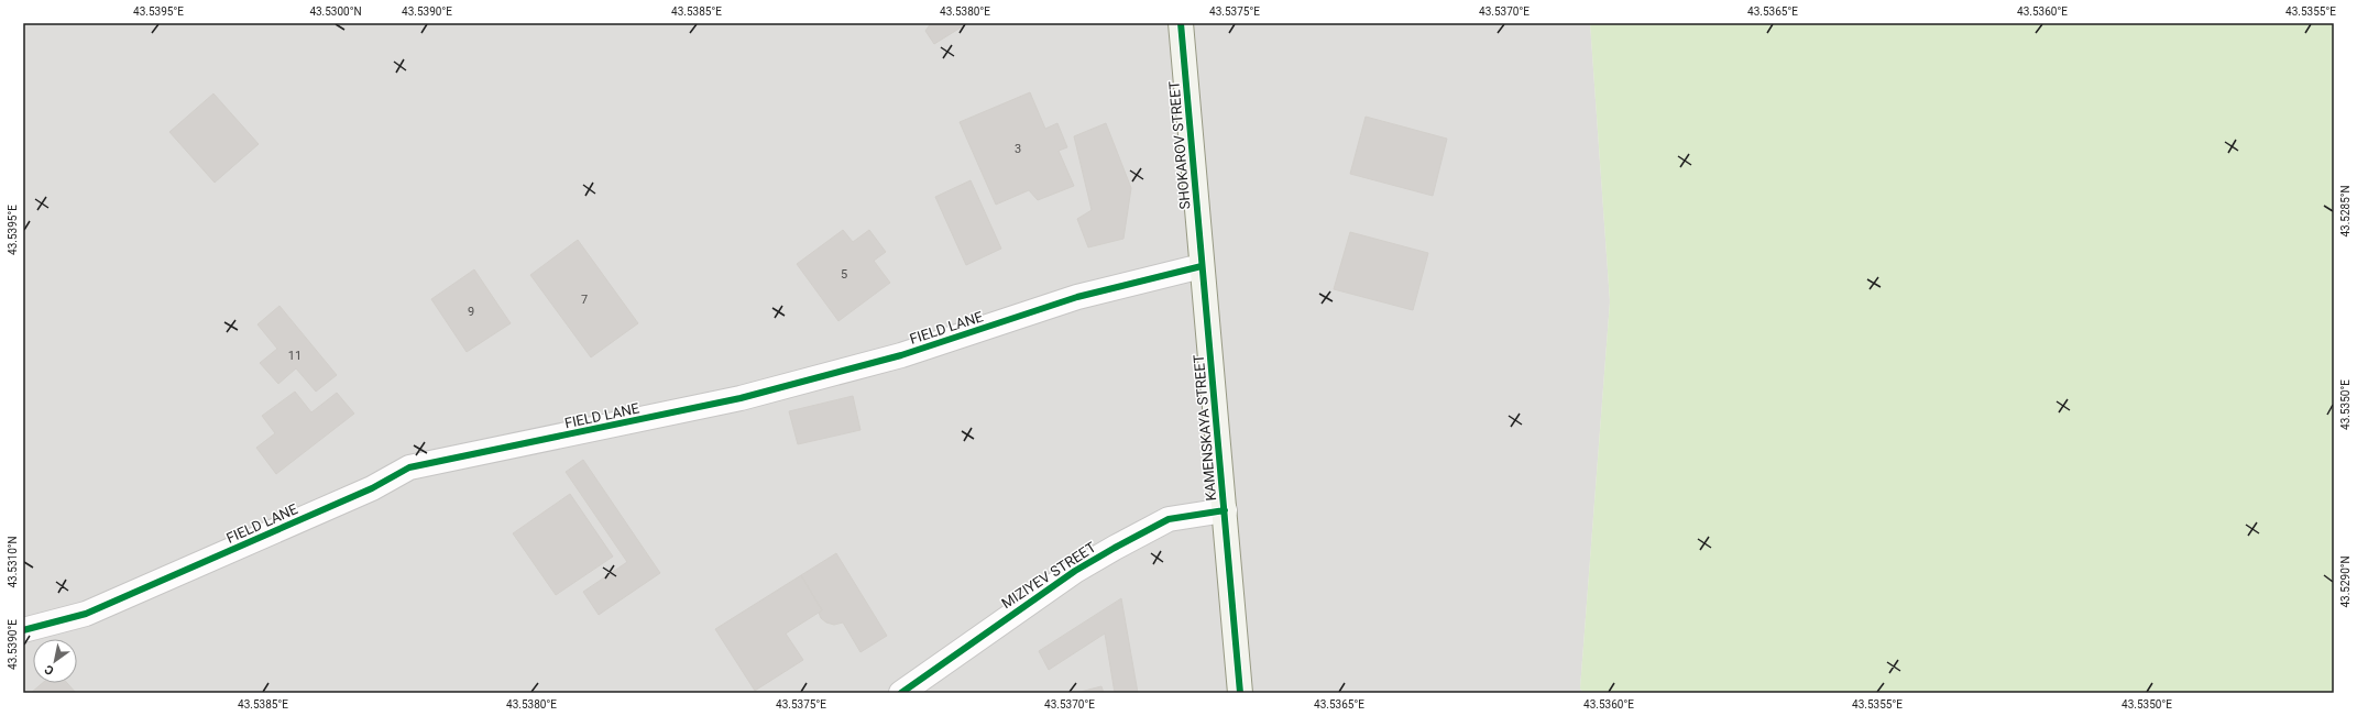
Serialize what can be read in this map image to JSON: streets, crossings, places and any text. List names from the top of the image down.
{
  "streets": {
    "street": [
      "SHOKAROV STREET",
      "FIELD LANE",
      "KAMENSKAYA STREET",
      "MIZIYEV STREET"
    ]
  },
  "crossings": [
    ["SHOKAROV STREET", "FIELD LANE"],
    ["SHOKAROV STREET", "KAMENSKAYA STREET"],
    ["FIELD LANE", "KAMENSKAYA STREET"],
    ["KAMENSKAYA STREET", "MIZIYEV STREET"]
  ],
  "house_numbers": [
    "3",
    "5",
    "7",
    "9",
    "11"
  ],
  "north": "bottom left",
  "coordinates": [
    "43.5395°E",
    "43.5300°N",
    "43.5390°E",
    "43.5385°E",
    "43.5380°E",
    "43.5375°E",
    "43.5370°E",
    "43.5365°E",
    "43.5360°E",
    "43.5355°E",
    "43.5285°N",
    "43.5350°E",
    "43.5310°N",
    "43.5290°N"
  ]
}
